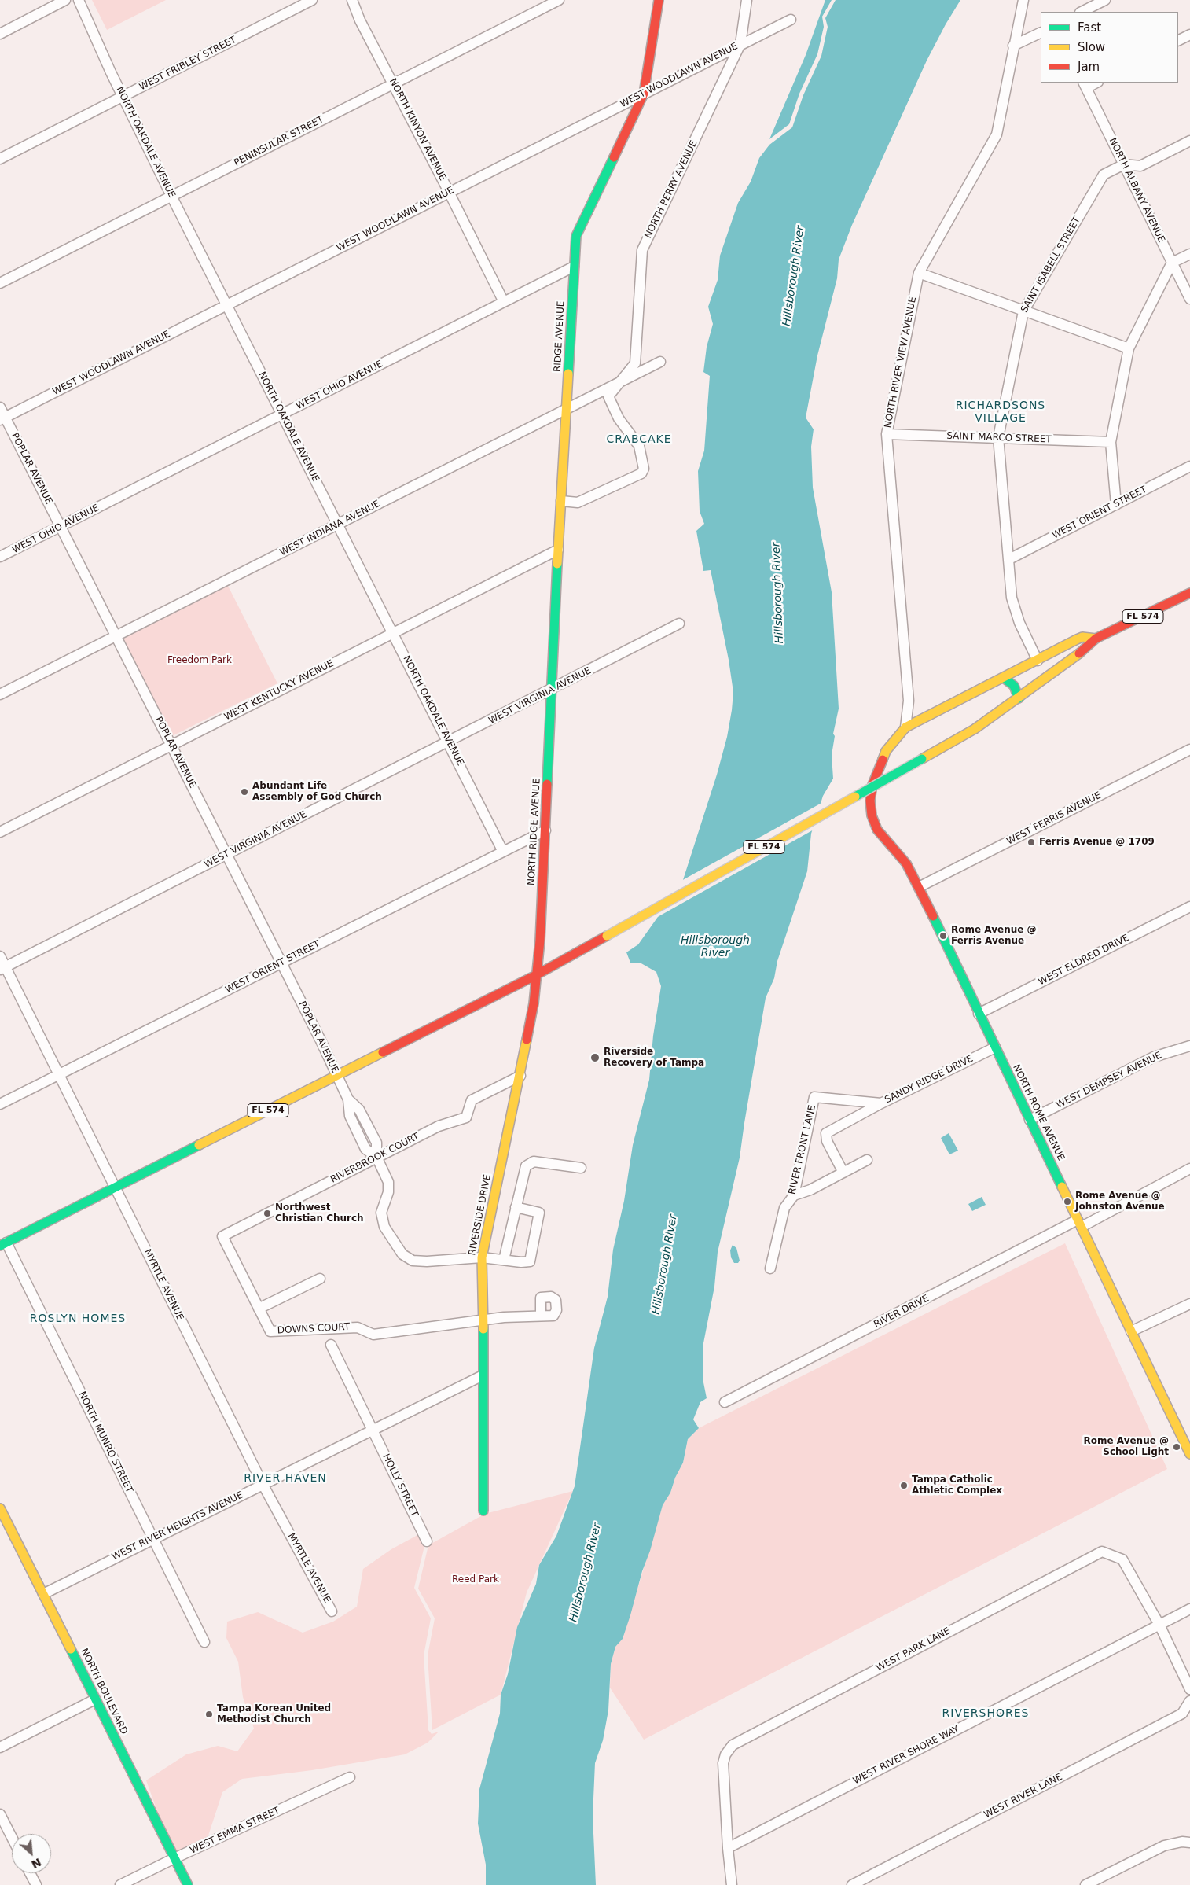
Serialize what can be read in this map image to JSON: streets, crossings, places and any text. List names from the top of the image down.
{
  "streets": {
    "street": [
      "WEST FRIBLEY STREET",
      "WEST WOODLAWN AVENUE",
      "NORTH KINYON AVENUE",
      "PENINSULAR STREET",
      "NORTH OAKDALE AVENUE",
      "NORTH PERRY AVENUE",
      "NORTH ALBANY AVENUE",
      "SAINT ISABELL STREET",
      "RIDGE AVENUE",
      "NORTH RIVER VIEW AVENUE",
      "WEST OHIO AVENUE",
      "SAINT MARCO STREET",
      "POPLAR AVENUE",
      "WEST ORIENT STREET",
      "WEST INDIANA AVENUE",
      "FL 574",
      "WEST KENTUCKY AVENUE",
      "WEST VIRGINIA AVENUE",
      "WEST FERRIS AVENUE",
      "NORTH RIDGE AVENUE",
      "WEST ELDRED DRIVE",
      "SANDY RIDGE DRIVE",
      "WEST DEMPSEY AVENUE",
      "NORTH ROME AVENUE",
      "RIVER FRONT LANE",
      "RIVERBROOK COURT",
      "RIVERSIDE DRIVE",
      "MYRTLE AVENUE",
      "RIVER DRIVE",
      "DOWNS COURT",
      "NORTH MUNRO STREET",
      "HOLLY STREET",
      "WEST RIVER HEIGHTS AVENUE",
      "WEST PARK LANE",
      "NORTH BOULEVARD",
      "WEST RIVER SHORE WAY",
      "WEST RIVER LANE",
      "WEST EMMA STREET"
    ]
  },
  "crossings": [
    ["WEST FRIBLEY STREET", "NORTH OAKDALE AVENUE"],
    ["WEST WOODLAWN AVENUE", "NORTH KINYON AVENUE"],
    ["WEST WOODLAWN AVENUE", "NORTH OAKDALE AVENUE"],
    ["WEST WOODLAWN AVENUE", "NORTH PERRY AVENUE"],
    ["WEST WOODLAWN AVENUE", "RIDGE AVENUE"],
    ["WEST WOODLAWN AVENUE", "POPLAR AVENUE"],
    ["NORTH KINYON AVENUE", "PENINSULAR STREET"],
    ["NORTH KINYON AVENUE", "WEST OHIO AVENUE"],
    ["PENINSULAR STREET", "NORTH OAKDALE AVENUE"],
    ["NORTH OAKDALE AVENUE", "WEST OHIO AVENUE"],
    ["NORTH OAKDALE AVENUE", "WEST ORIENT STREET"],
    ["NORTH OAKDALE AVENUE", "WEST INDIANA AVENUE"],
    ["NORTH OAKDALE AVENUE", "WEST KENTUCKY AVENUE"],
    ["NORTH OAKDALE AVENUE", "WEST VIRGINIA AVENUE"],
    ["NORTH PERRY AVENUE", "RIDGE AVENUE"],
    ["NORTH PERRY AVENUE", "WEST INDIANA AVENUE"],
    ["NORTH ALBANY AVENUE", "SAINT ISABELL STREET"],
    ["SAINT ISABELL STREET", "SAINT MARCO STREET"],
    ["SAINT ISABELL STREET", "WEST ORIENT STREET"],
    ["RIDGE AVENUE", "WEST OHIO AVENUE"],
    ["RIDGE AVENUE", "WEST INDIANA AVENUE"],
    ["RIDGE AVENUE", "WEST KENTUCKY AVENUE"],
    ["RIDGE AVENUE", "WEST VIRGINIA AVENUE"],
    ["RIDGE AVENUE", "NORTH RIDGE AVENUE"],
    ["NORTH RIVER VIEW AVENUE", "SAINT MARCO STREET"],
    ["NORTH RIVER VIEW AVENUE", "NORTH ROME AVENUE"],
    ["WEST OHIO AVENUE", "POPLAR AVENUE"],
    ["POPLAR AVENUE", "WEST ORIENT STREET"],
    ["POPLAR AVENUE", "WEST INDIANA AVENUE"],
    ["POPLAR AVENUE", "FL 574"],
    ["POPLAR AVENUE", "WEST KENTUCKY AVENUE"],
    ["POPLAR AVENUE", "WEST VIRGINIA AVENUE"],
    ["POPLAR AVENUE", "RIVERBROOK COURT"],
    ["POPLAR AVENUE", "RIVERSIDE DRIVE"],
    ["WEST ORIENT STREET", "NORTH RIDGE AVENUE"],
    ["WEST ORIENT STREET", "MYRTLE AVENUE"],
    ["FL 574", "NORTH RIDGE AVENUE"],
    ["FL 574", "RIVERSIDE DRIVE"],
    ["FL 574", "MYRTLE AVENUE"],
    ["FL 574", "NORTH MUNRO STREET"],
    ["WEST VIRGINIA AVENUE", "NORTH RIDGE AVENUE"],
    ["WEST VIRGINIA AVENUE", "MYRTLE AVENUE"],
    ["WEST FERRIS AVENUE", "NORTH ROME AVENUE"],
    ["NORTH RIDGE AVENUE", "RIVERSIDE DRIVE"],
    ["WEST ELDRED DRIVE", "NORTH ROME AVENUE"],
    ["SANDY RIDGE DRIVE", "NORTH ROME AVENUE"],
    ["SANDY RIDGE DRIVE", "RIVER FRONT LANE"],
    ["WEST DEMPSEY AVENUE", "NORTH ROME AVENUE"],
    ["NORTH ROME AVENUE", "RIVER DRIVE"],
    ["RIVERBROOK COURT", "RIVERSIDE DRIVE"],
    ["RIVERBROOK COURT", "DOWNS COURT"],
    ["RIVERSIDE DRIVE", "DOWNS COURT"],
    ["RIVERSIDE DRIVE", "WEST RIVER HEIGHTS AVENUE"],
    ["MYRTLE AVENUE", "WEST RIVER HEIGHTS AVENUE"],
    ["NORTH MUNRO STREET", "WEST RIVER HEIGHTS AVENUE"],
    ["HOLLY STREET", "WEST RIVER HEIGHTS AVENUE"],
    ["WEST RIVER HEIGHTS AVENUE", "NORTH BOULEVARD"],
    ["WEST PARK LANE", "WEST RIVER SHORE WAY"],
    ["NORTH BOULEVARD", "WEST EMMA STREET"]
  ],
  "districts": [
    "RICHARDSONS VILLAGE",
    "CRABCAKE",
    "ROSLYN HOMES",
    "RIVER HAVEN",
    "RIVERSHORES"
  ],
  "water": ["Hillsborough River"],
  "parks": ["Freedom Park", "Reed Park"],
  "places": [
    "Abundant Life Assembly of God Church",
    "Ferris Avenue @ 1709",
    "Rome Avenue @ Ferris Avenue",
    "Riverside Recovery of Tampa",
    "Rome Avenue @ Johnston Avenue",
    "Northwest Christian Church",
    "Rome Avenue @ School Light",
    "Tampa Catholic Athletic Complex",
    "Tampa Korean United Methodist Church"
  ],
  "legend": ["Fast", "Slow", "Jam"],
  "north": "bottom right"
}
